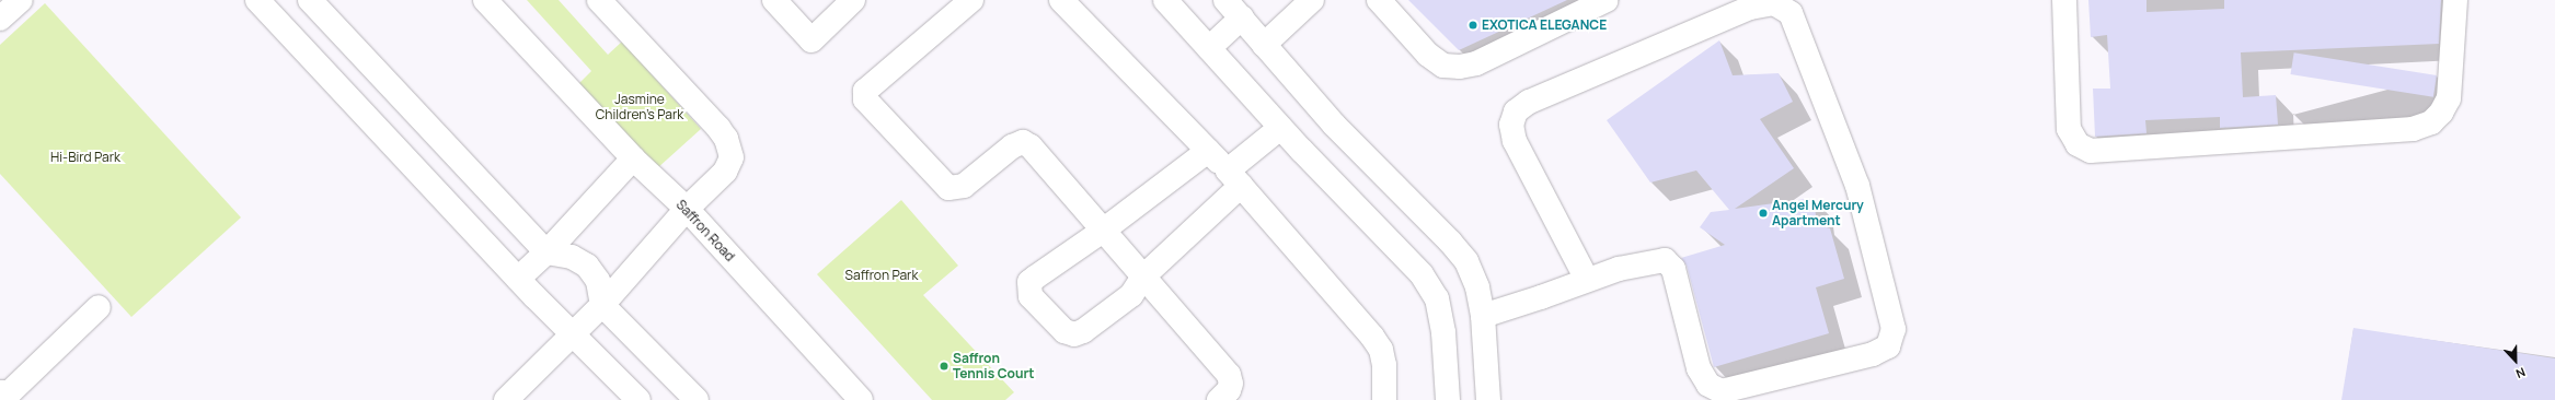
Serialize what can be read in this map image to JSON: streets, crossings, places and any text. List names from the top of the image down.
{
  "streets": {
    "street": ["Saffron Road"]
  },
  "parks": ["Jasmine Children's Park", "Hi-Bird Park", "Saffron Park"],
  "places": ["EXOTICA ELEGANCE", "Angel Mercury Apartment", "Saffron Tennis Court"],
  "north": "bottom"
}
